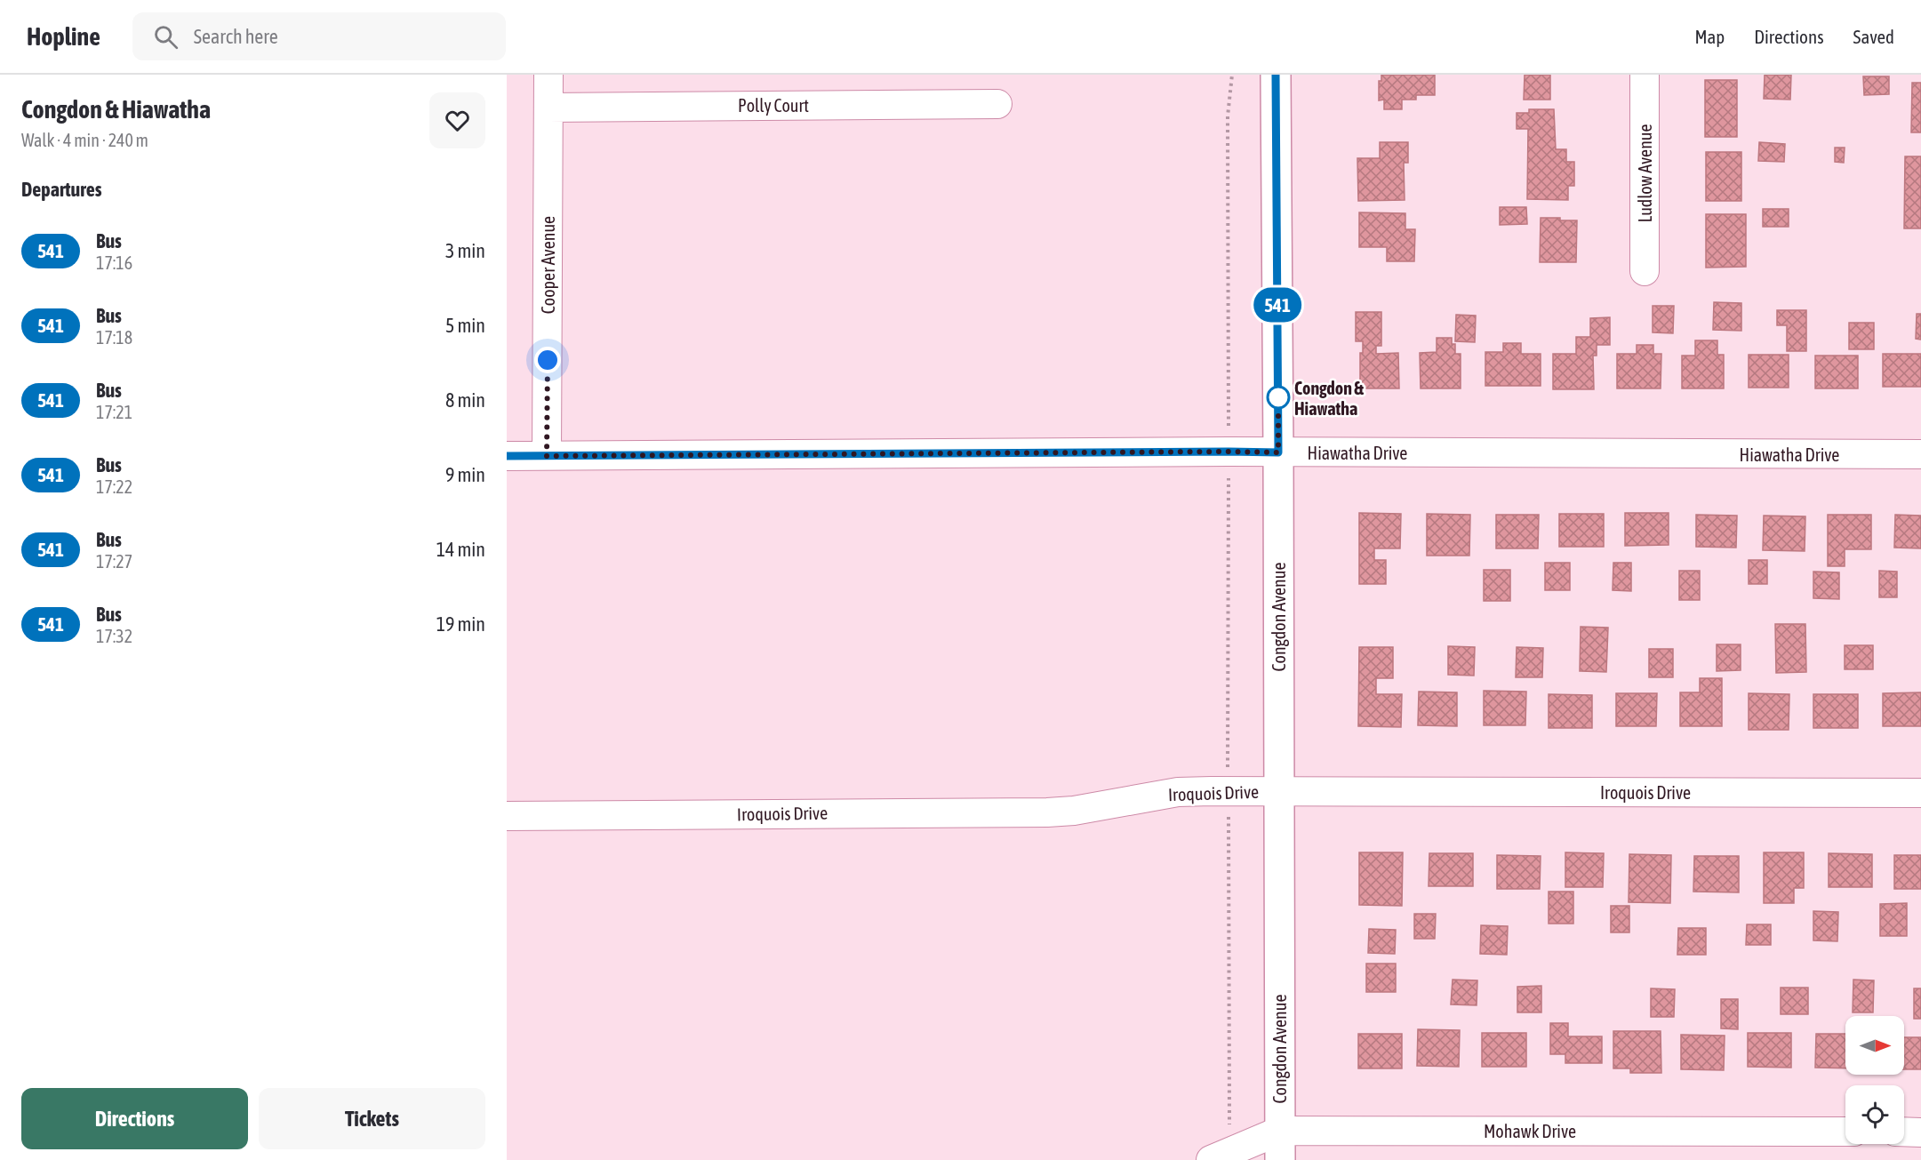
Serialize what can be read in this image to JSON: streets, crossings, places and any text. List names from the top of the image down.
{
  "streets": {
    "street": [
      "Polly Court",
      "Ludlow Avenue",
      "Cooper Avenue",
      "Hiawatha Drive",
      "Congdon Avenue",
      "Iroquois Drive",
      "Mohawk Drive"
    ]
  },
  "crossings": [
    ["Polly Court", "Cooper Avenue"],
    ["Cooper Avenue", "Hiawatha Drive"],
    ["Hiawatha Drive", "Congdon Avenue"],
    ["Congdon Avenue", "Iroquois Drive"],
    ["Congdon Avenue", "Mohawk Drive"]
  ],
  "places": ["Congdon & Hiawatha"],
  "lines": ["bus line 541"],
  "north": "right",
  "page": {
    "header": "Hopline",
    "search": "Search here",
    "nav": ["Map", "Directions", "Saved"],
    "heading": [
      ["Congdon & Hiawatha", "Walk · 4 min · 240 m"],
      "Departures"
    ],
    "on_map": "541",
    "list": [
      {
        "mark": "541",
        "name": "Bus",
        "note": "17:16",
        "value": "3 min"
      },
      {
        "mark": "541",
        "name": "Bus",
        "note": "17:18",
        "value": "5 min"
      },
      {
        "mark": "541",
        "name": "Bus",
        "note": "17:21",
        "value": "8 min"
      },
      {
        "mark": "541",
        "name": "Bus",
        "note": "17:22",
        "value": "9 min"
      },
      {
        "mark": "541",
        "name": "Bus",
        "note": "17:27",
        "value": "14 min"
      },
      {
        "mark": "541",
        "name": "Bus",
        "note": "17:32",
        "value": "19 min"
      }
    ],
    "buttons": ["Directions", "Tickets"]
  }
}
